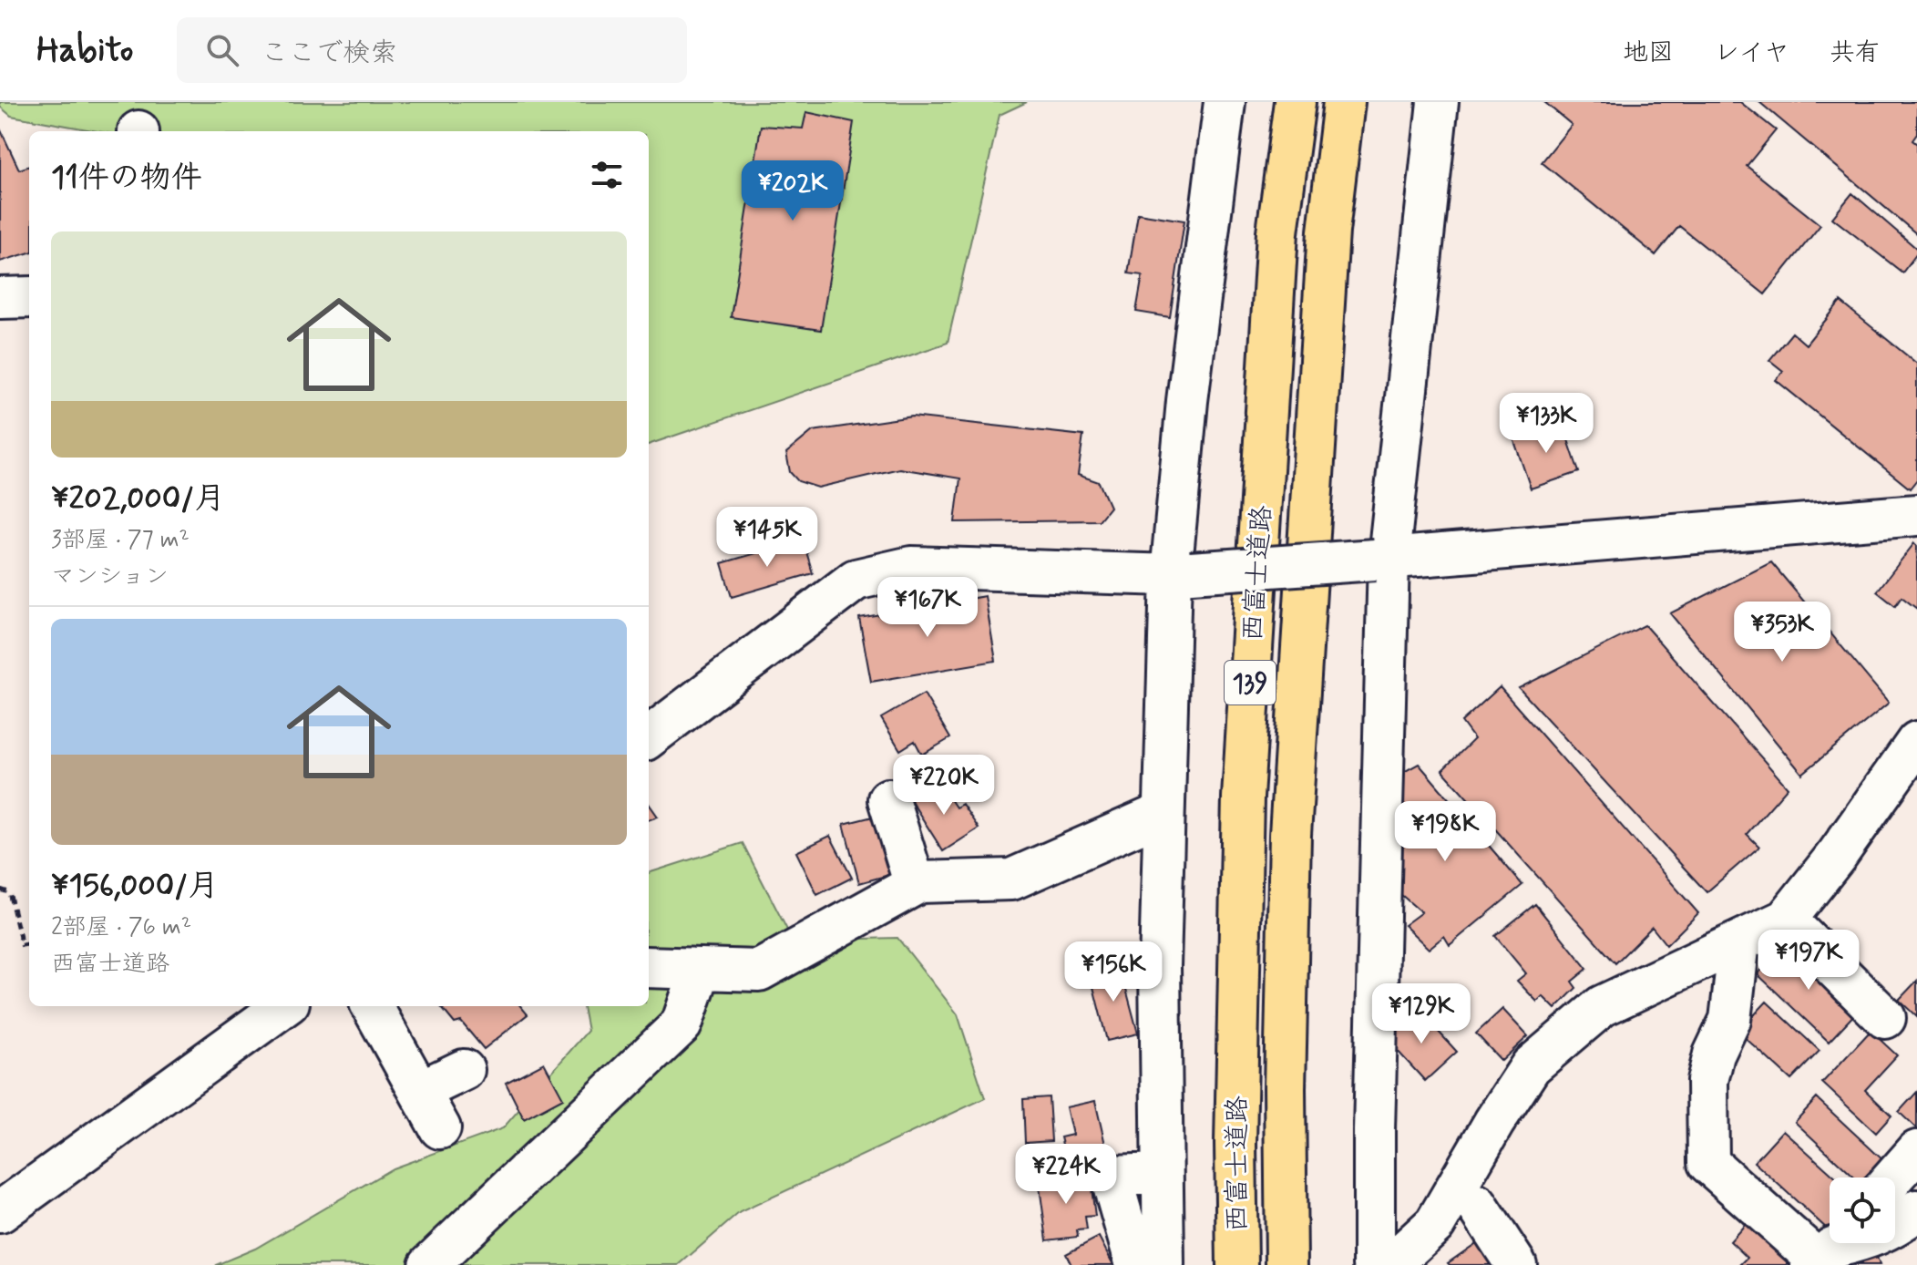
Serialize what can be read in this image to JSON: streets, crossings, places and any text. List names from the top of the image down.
{
  "streets": {
    "highway": ["西富士道路", "139"]
  },
  "page": {
    "header": "Habito",
    "search": "ここで検索",
    "nav": ["地図", "レイヤ", "共有"],
    "heading": "11件の物件",
    "price": [
      "¥202K",
      "¥133K",
      "¥145K",
      "¥167K",
      "¥353K",
      "¥220K",
      "¥198K",
      "¥197K",
      "¥156K",
      "¥129K",
      "¥224K"
    ],
    "list": [
      {
        "name": "¥202,000/月",
        "note": "3部屋 · 77 m² · マンション"
      },
      {
        "name": "¥156,000/月",
        "note": "2部屋 · 76 m² · 西富士道路"
      }
    ]
  }
}
